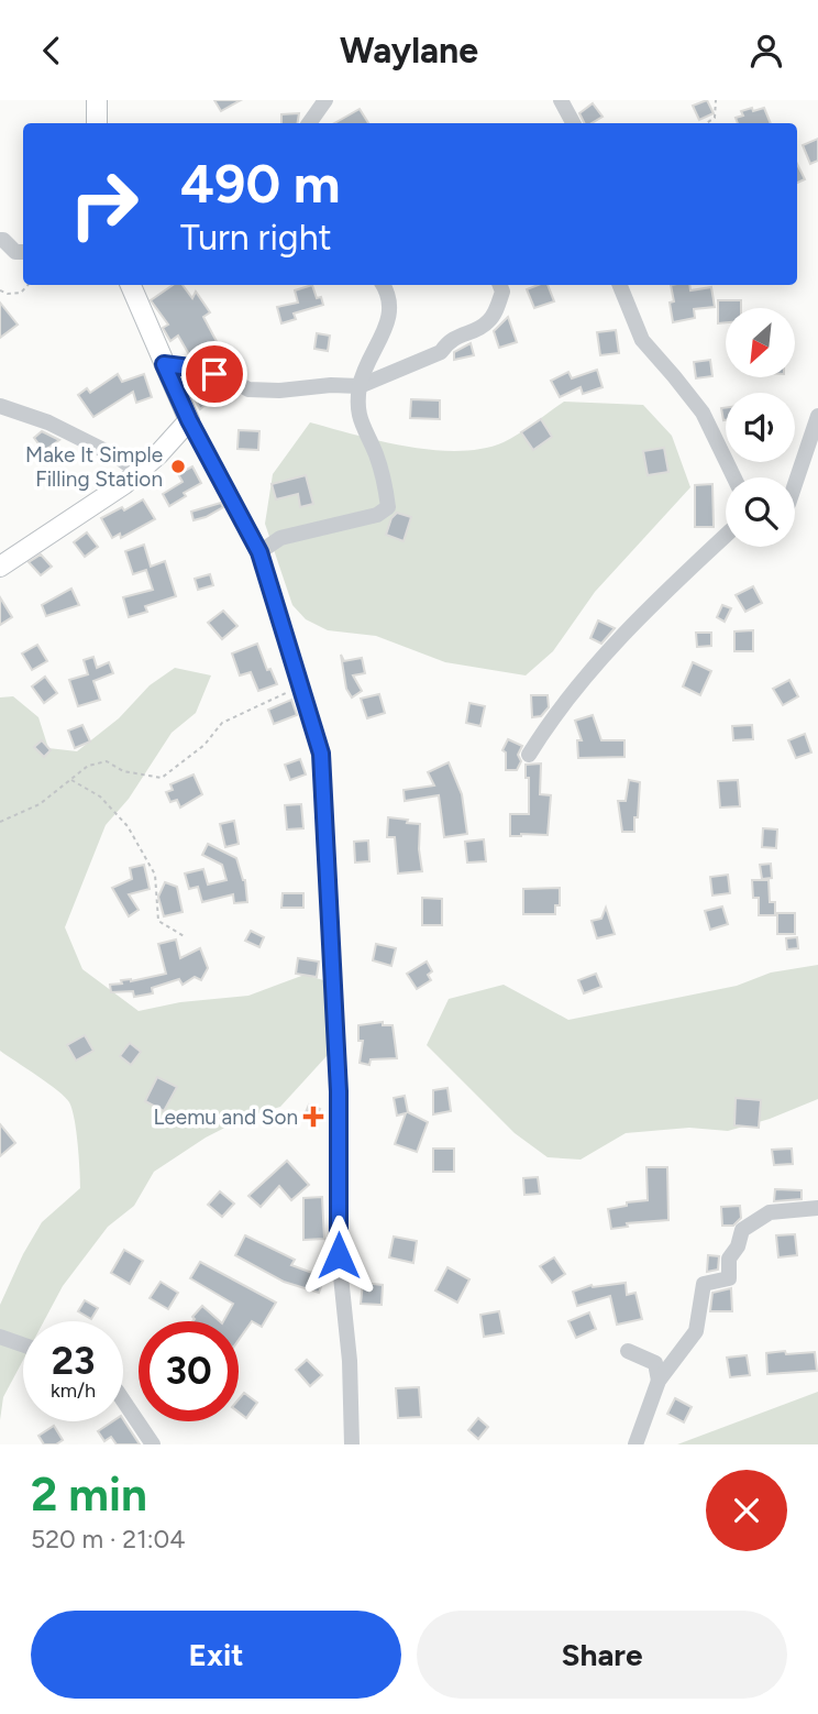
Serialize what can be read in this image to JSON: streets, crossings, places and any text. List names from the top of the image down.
{
  "places": {
    "other": ["Make It Simple Filling Station"],
    "health": ["Leemu and Son"]
  },
  "north": "bottom left",
  "page": {
    "header": "Waylane",
    "turn": ["490 m", "Turn right"],
    "speed": "23 km/h",
    "limit": "30",
    "heading": ["2 min", "520 m · 21:04"],
    "buttons": ["Exit", "Share"]
  }
}
